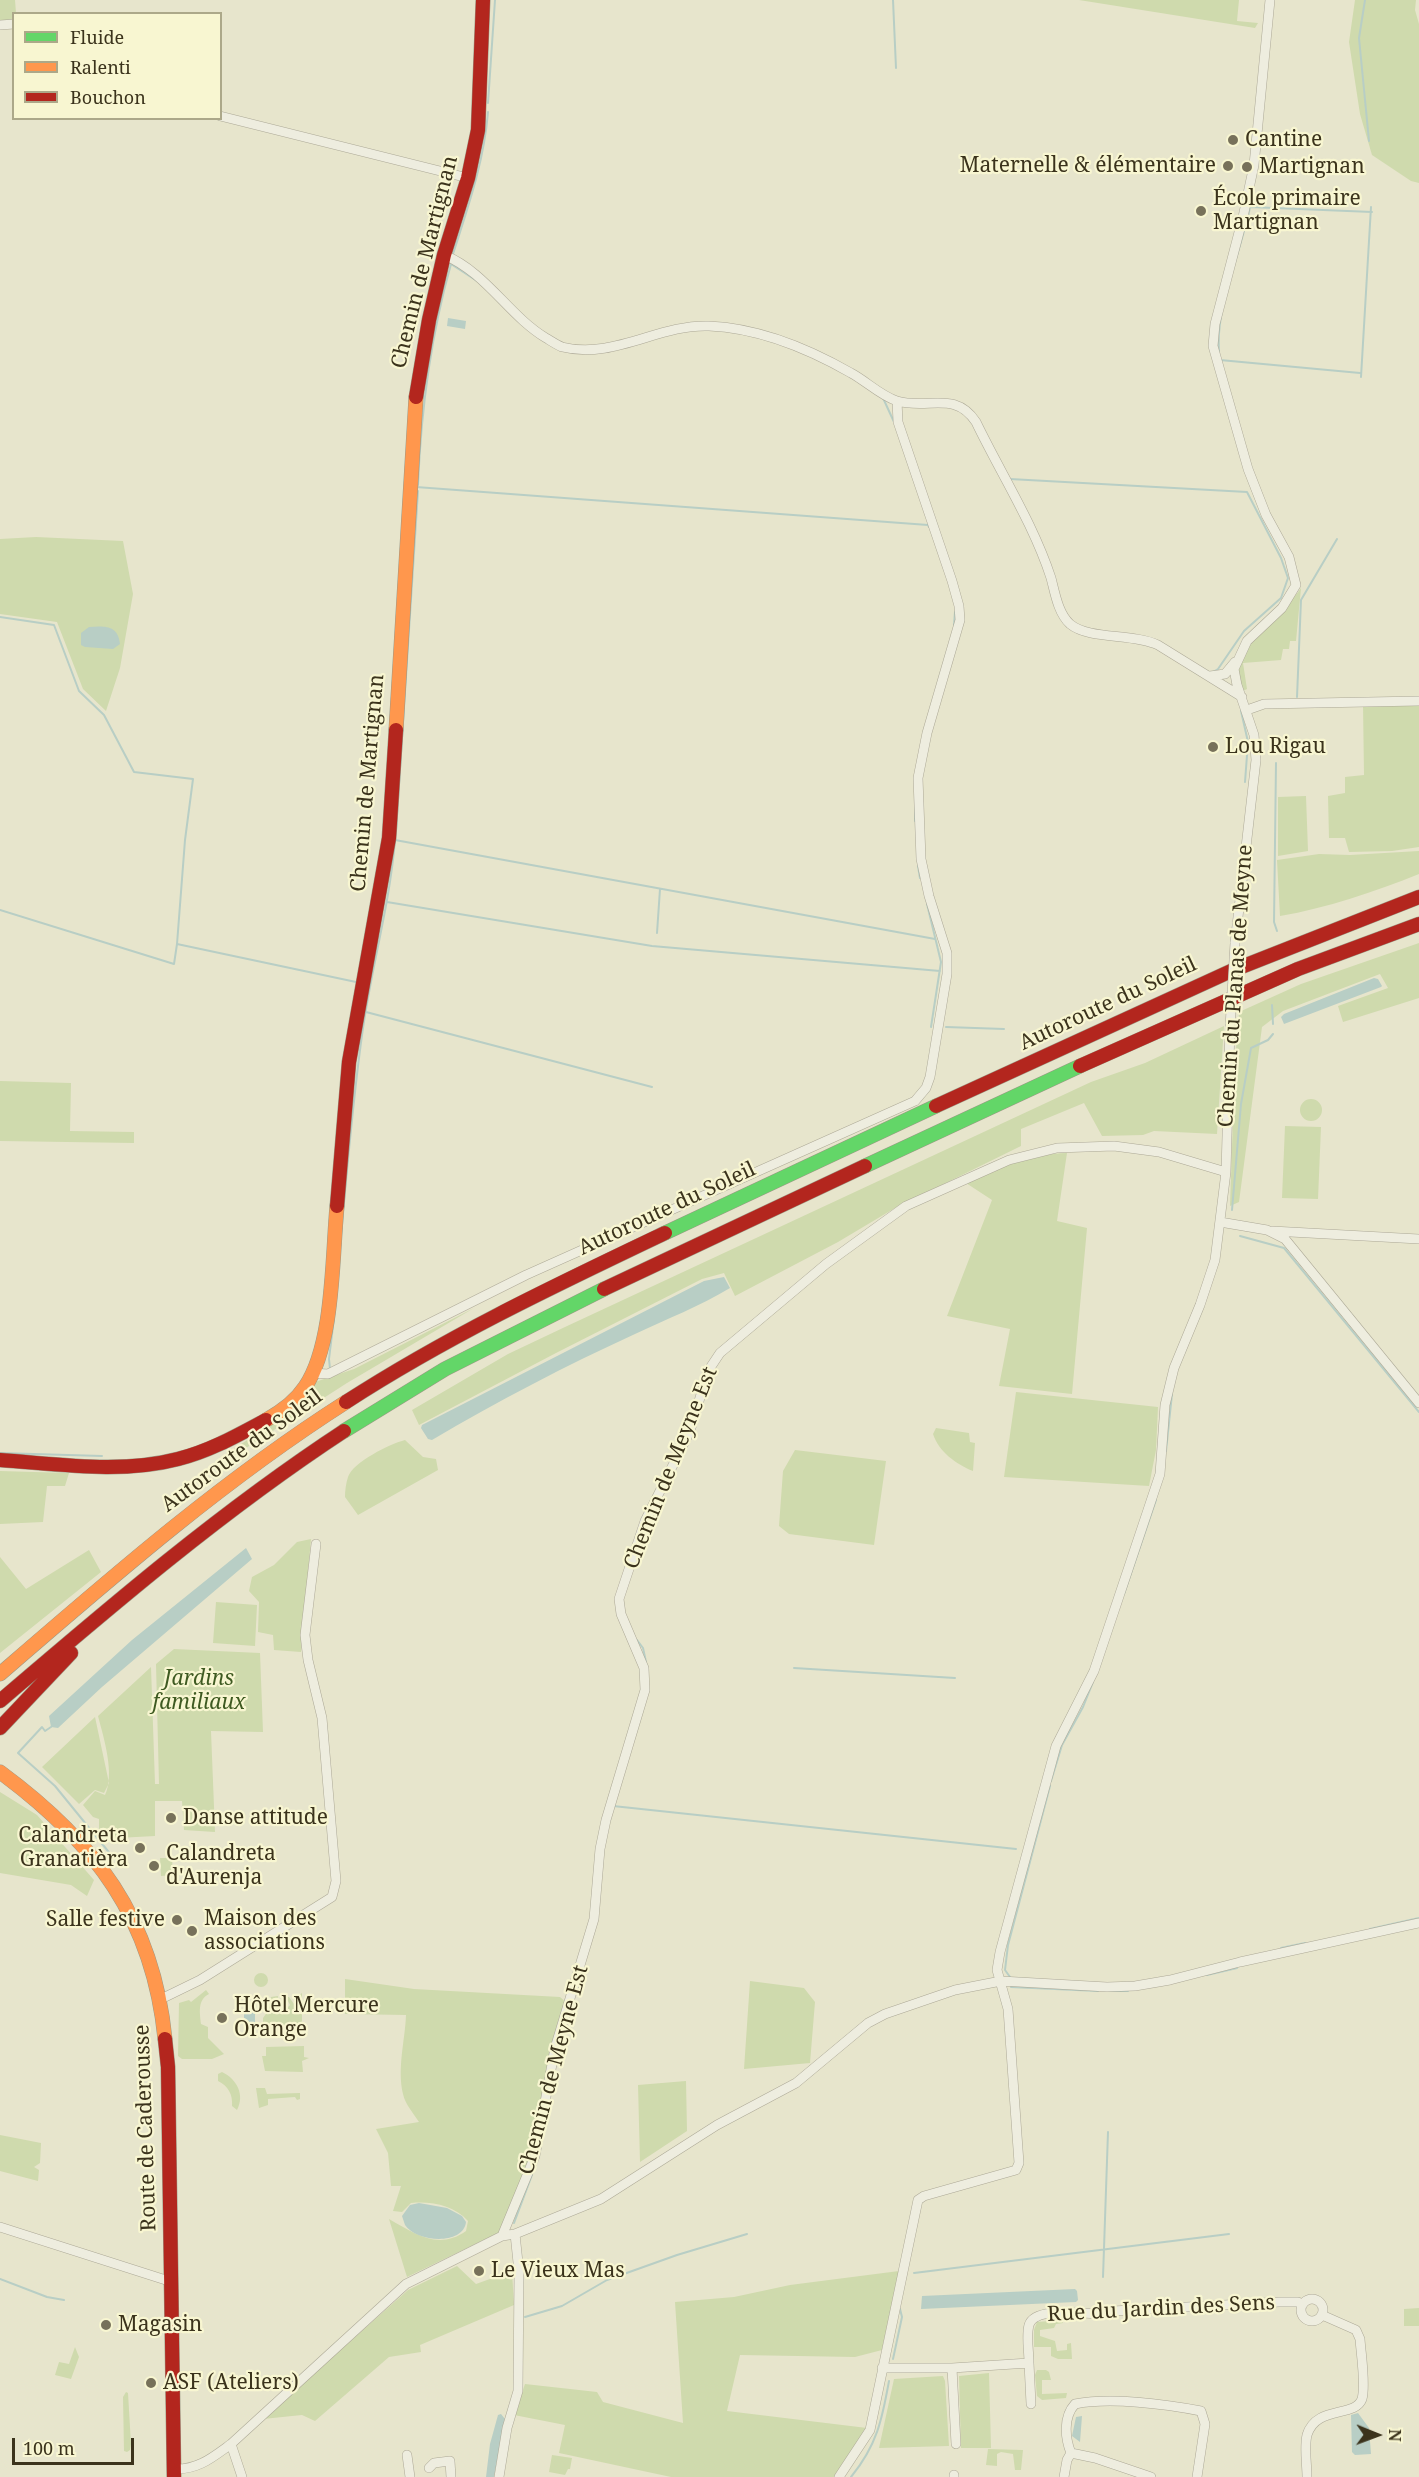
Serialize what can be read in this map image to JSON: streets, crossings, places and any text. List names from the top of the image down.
{
  "streets": {
    "main road": ["Chemin de Martignan", "Autoroute du Soleil", "Route de Caderousse"],
    "street": ["Chemin du Planas de Meyne", "Chemin de Meyne Est", "Rue du Jardin des Sens"]
  },
  "crossings": [
    ["Chemin du Planas de Meyne", "Chemin de Meyne Est"]
  ],
  "parks": ["Jardins familiaux"],
  "places": [
    "Cantine",
    "Maternelle & élémentaire",
    "Martignan",
    "École primaire Martignan",
    "Lou Rigau",
    "Danse attitude",
    "Calandreta Granatièra",
    "Calandreta d'Aurenja",
    "Salle festive",
    "Maison des associations",
    "Hôtel Mercure Orange",
    "Le Vieux Mas",
    "Magasin",
    "ASF (Ateliers)"
  ],
  "legend": ["Fluide", "Ralenti", "Bouchon"],
  "scale_bar": "100 m",
  "north": "right"
}
